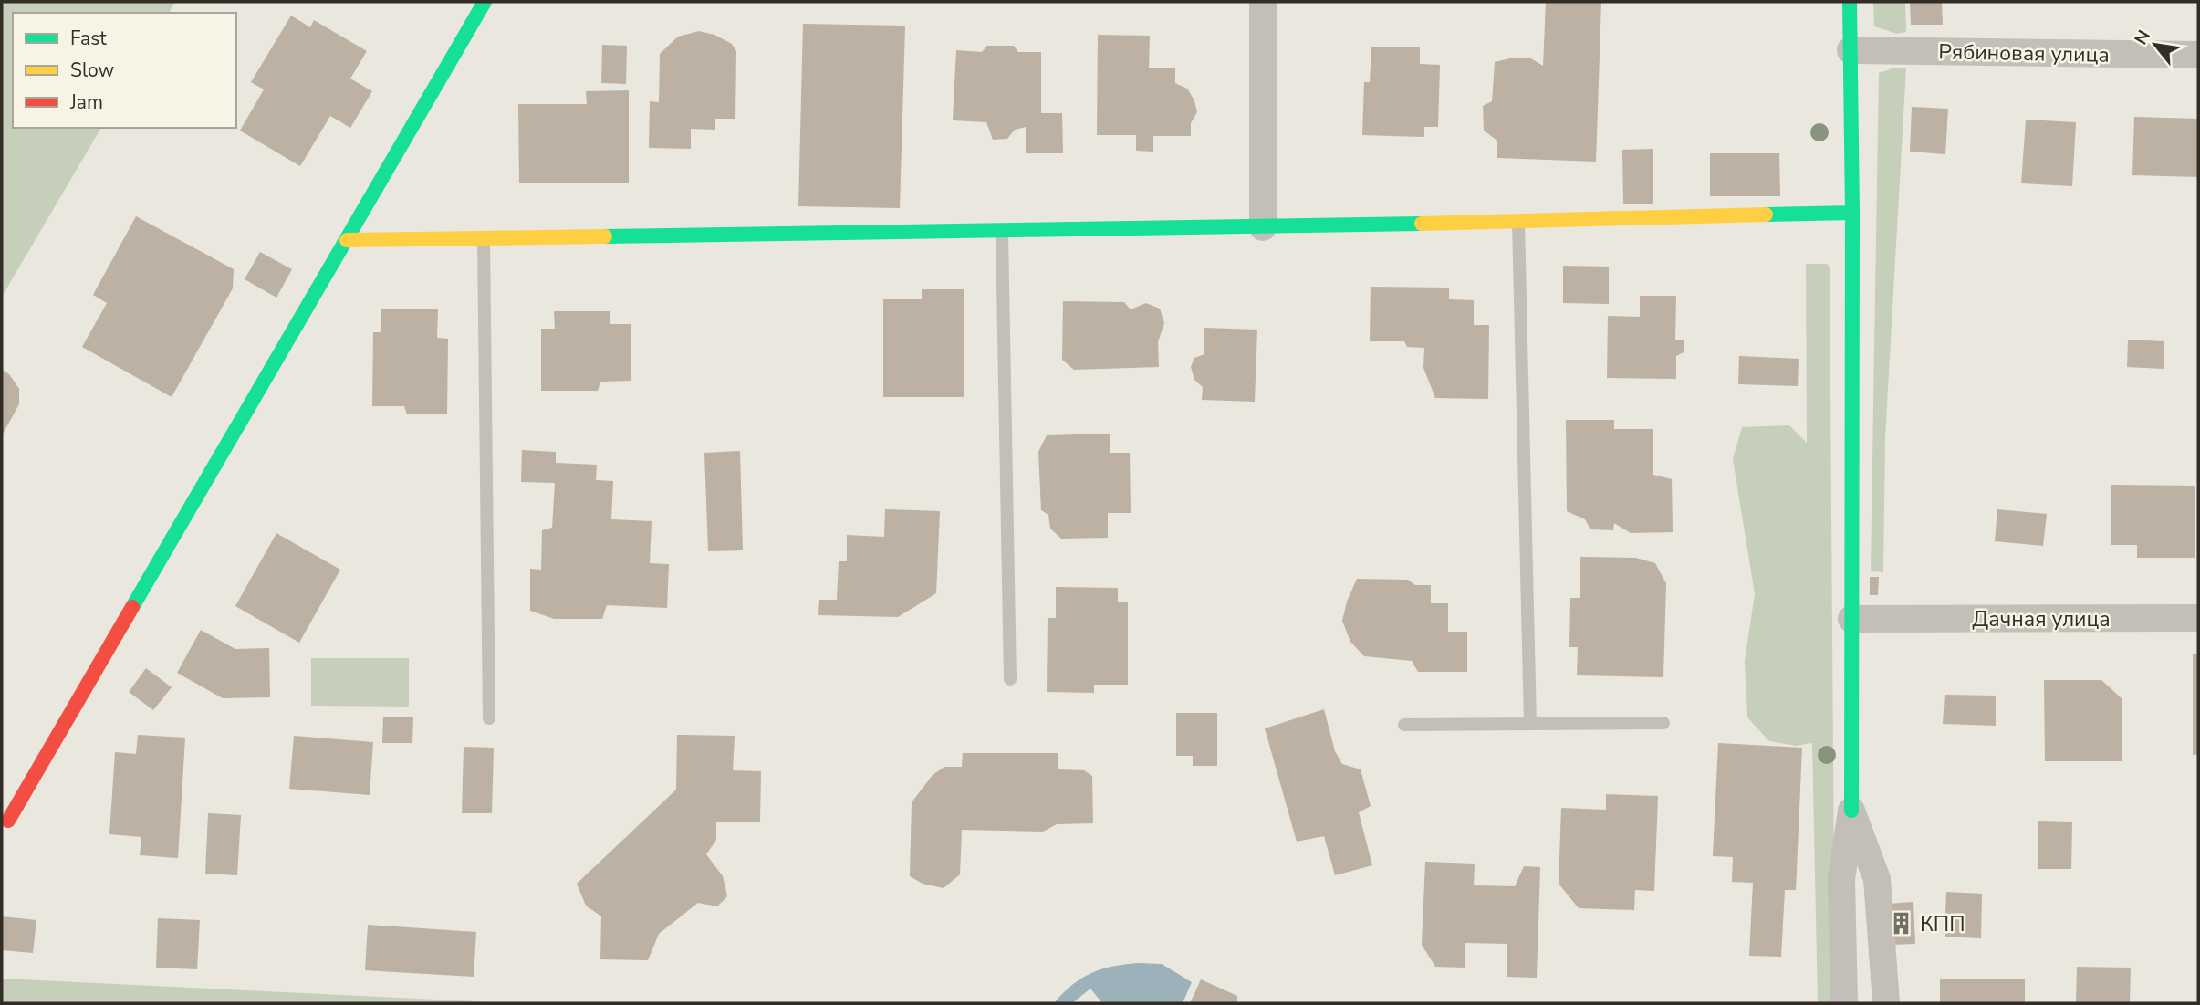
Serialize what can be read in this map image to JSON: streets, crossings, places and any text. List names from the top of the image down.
{
  "streets": {
    "street": ["Рябиновая улица", "Дачная улица"]
  },
  "places": {
    "building": ["КПП"]
  },
  "legend": ["Fast", "Slow", "Jam"],
  "north": "top left"
}
